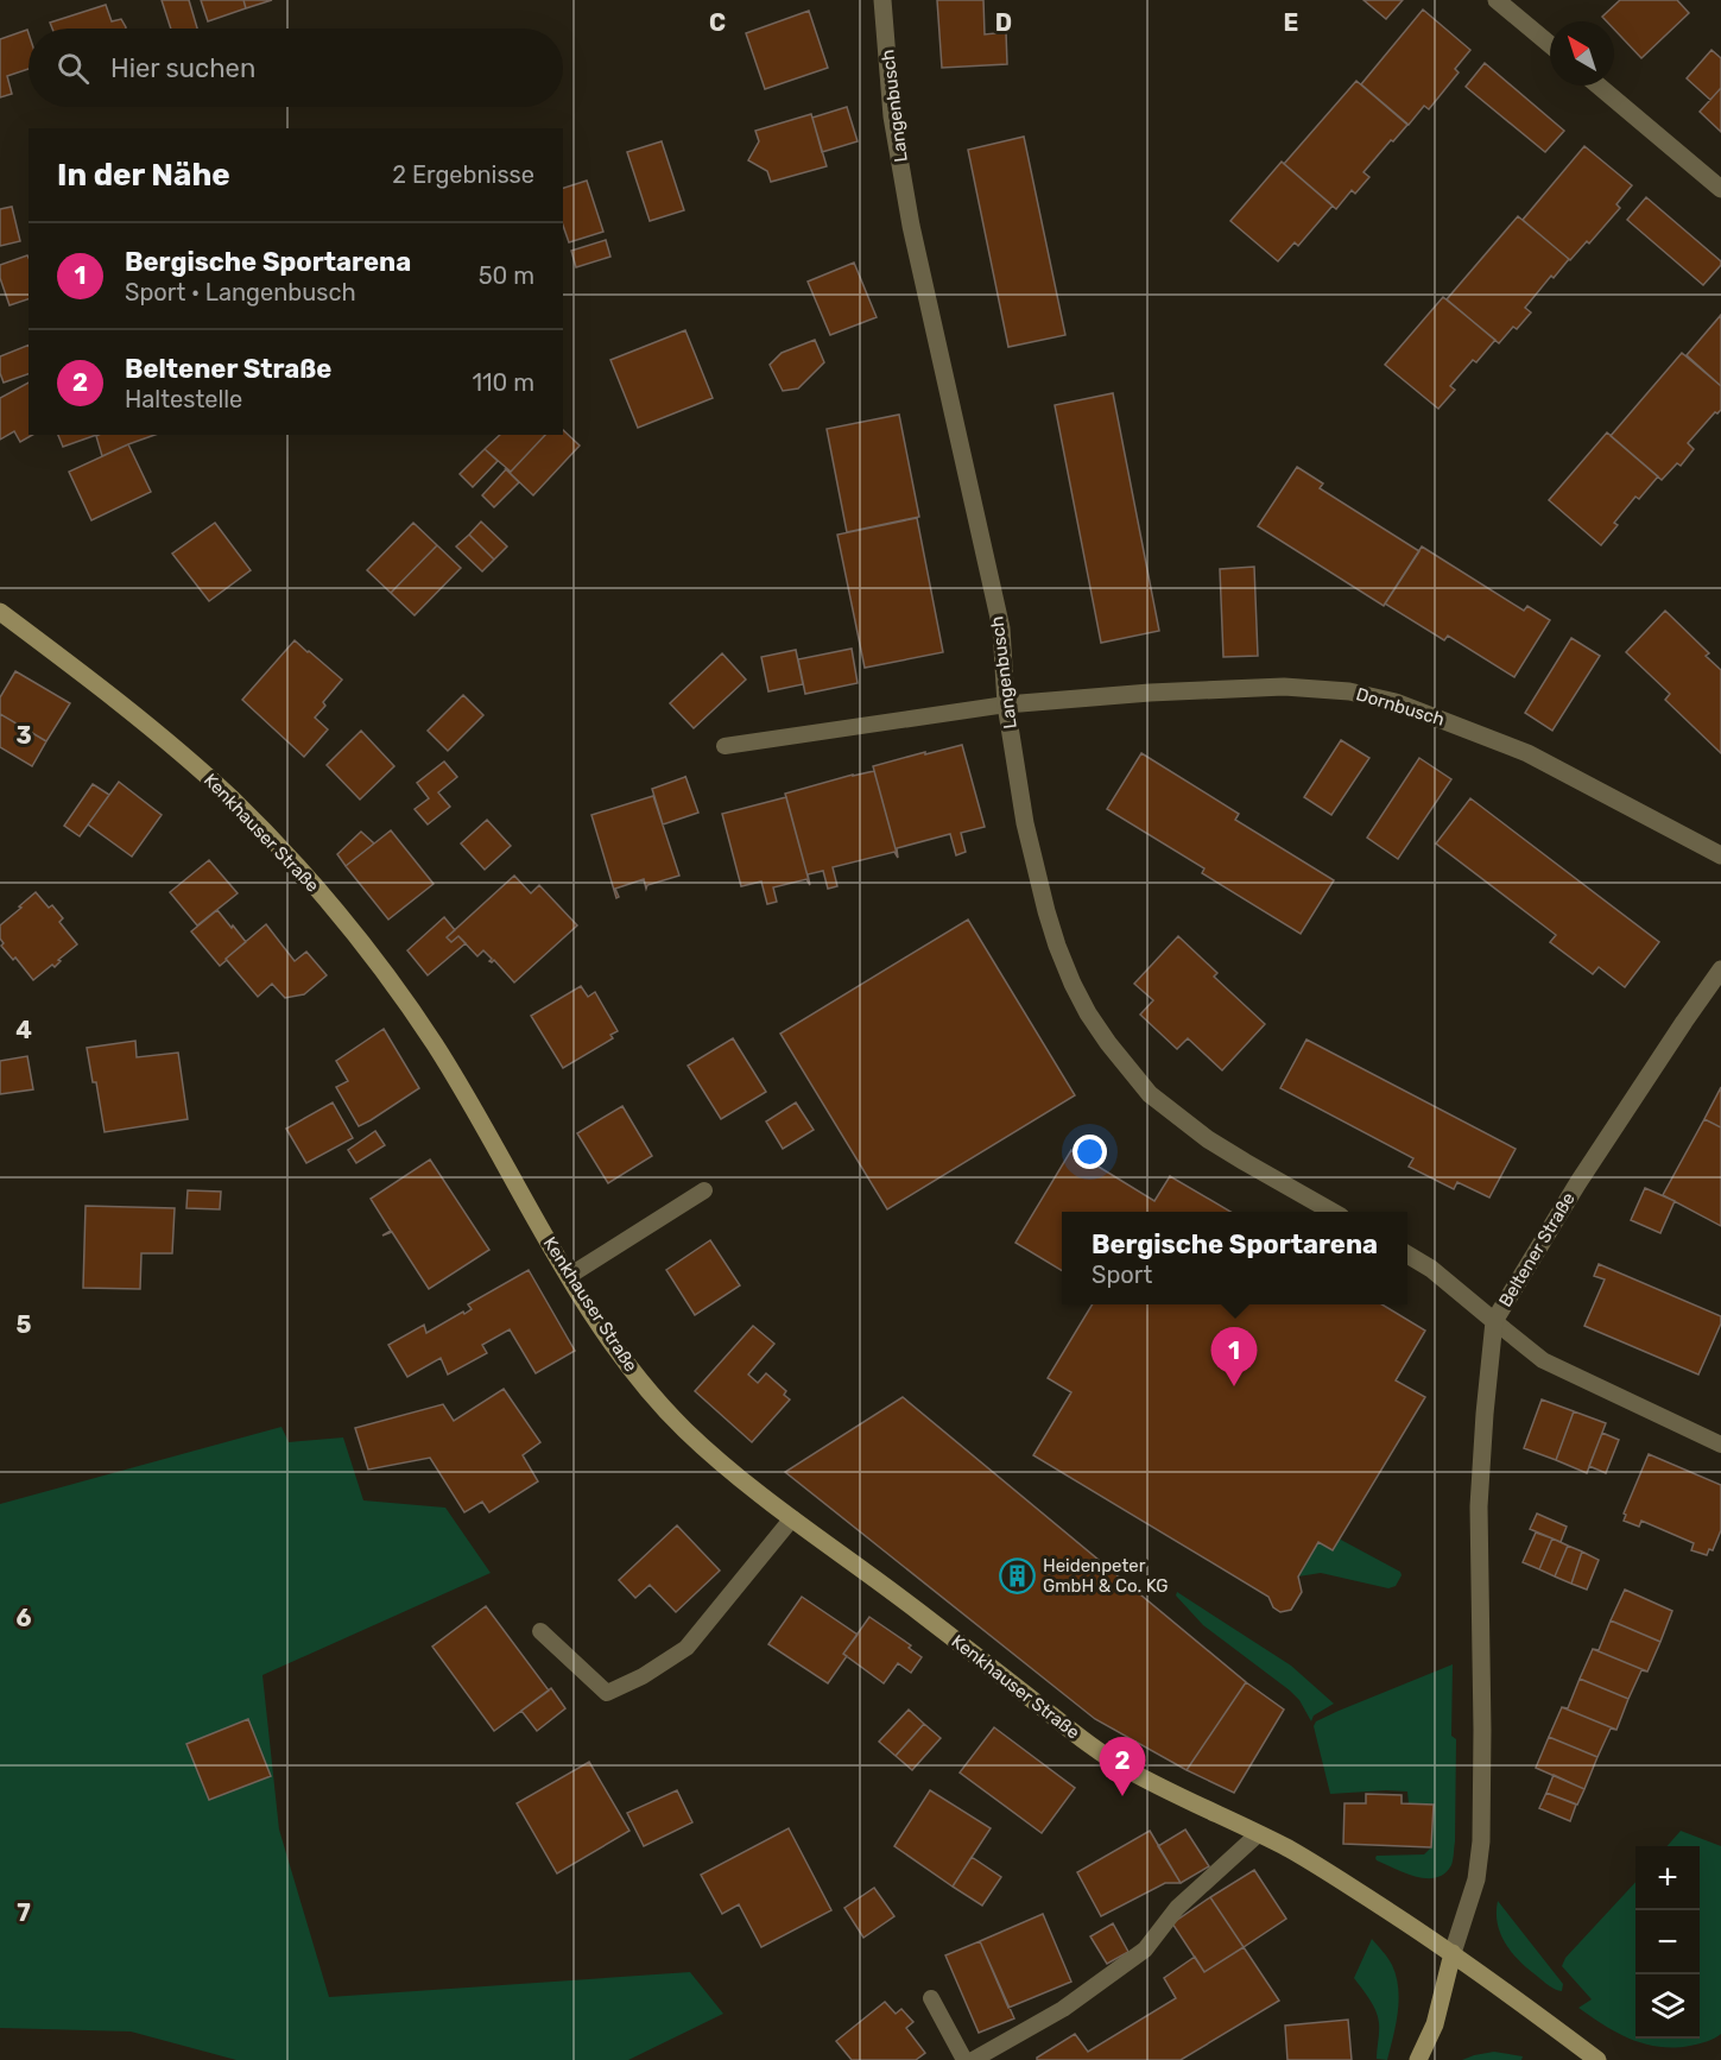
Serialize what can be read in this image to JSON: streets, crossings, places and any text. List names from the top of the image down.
{
  "streets": {
    "street": [
      "Langenbusch",
      "Dornbusch",
      "Kenkhauser Straße",
      "Beltener Straße"
    ]
  },
  "crossings": [
    ["Langenbusch", "Dornbusch"],
    ["Kenkhauser Straße", "Beltener Straße"]
  ],
  "places": {
    "building": ["Heidenpeter GmbH & Co. KG"]
  },
  "north": "top left",
  "page": {
    "search": "Hier suchen",
    "heading": ["In der Nähe", "2 Ergebnisse"],
    "list": [
      {
        "mark": "1",
        "name": "Bergische Sportarena",
        "note": "Sport · Langenbusch",
        "value": "50 m"
      },
      {
        "mark": "2",
        "name": "Beltener Straße",
        "note": "Haltestelle",
        "value": "110 m"
      }
    ],
    "popup": ["Bergische Sportarena", "Sport"],
    "pins": ["1", "2"],
    "map_buttons": ["+", "−"]
  },
  "grid": {
    "columns": ["C", "D", "E"],
    "rows": [
      "3",
      "4",
      "5",
      "6",
      "7"
    ]
  }
}
